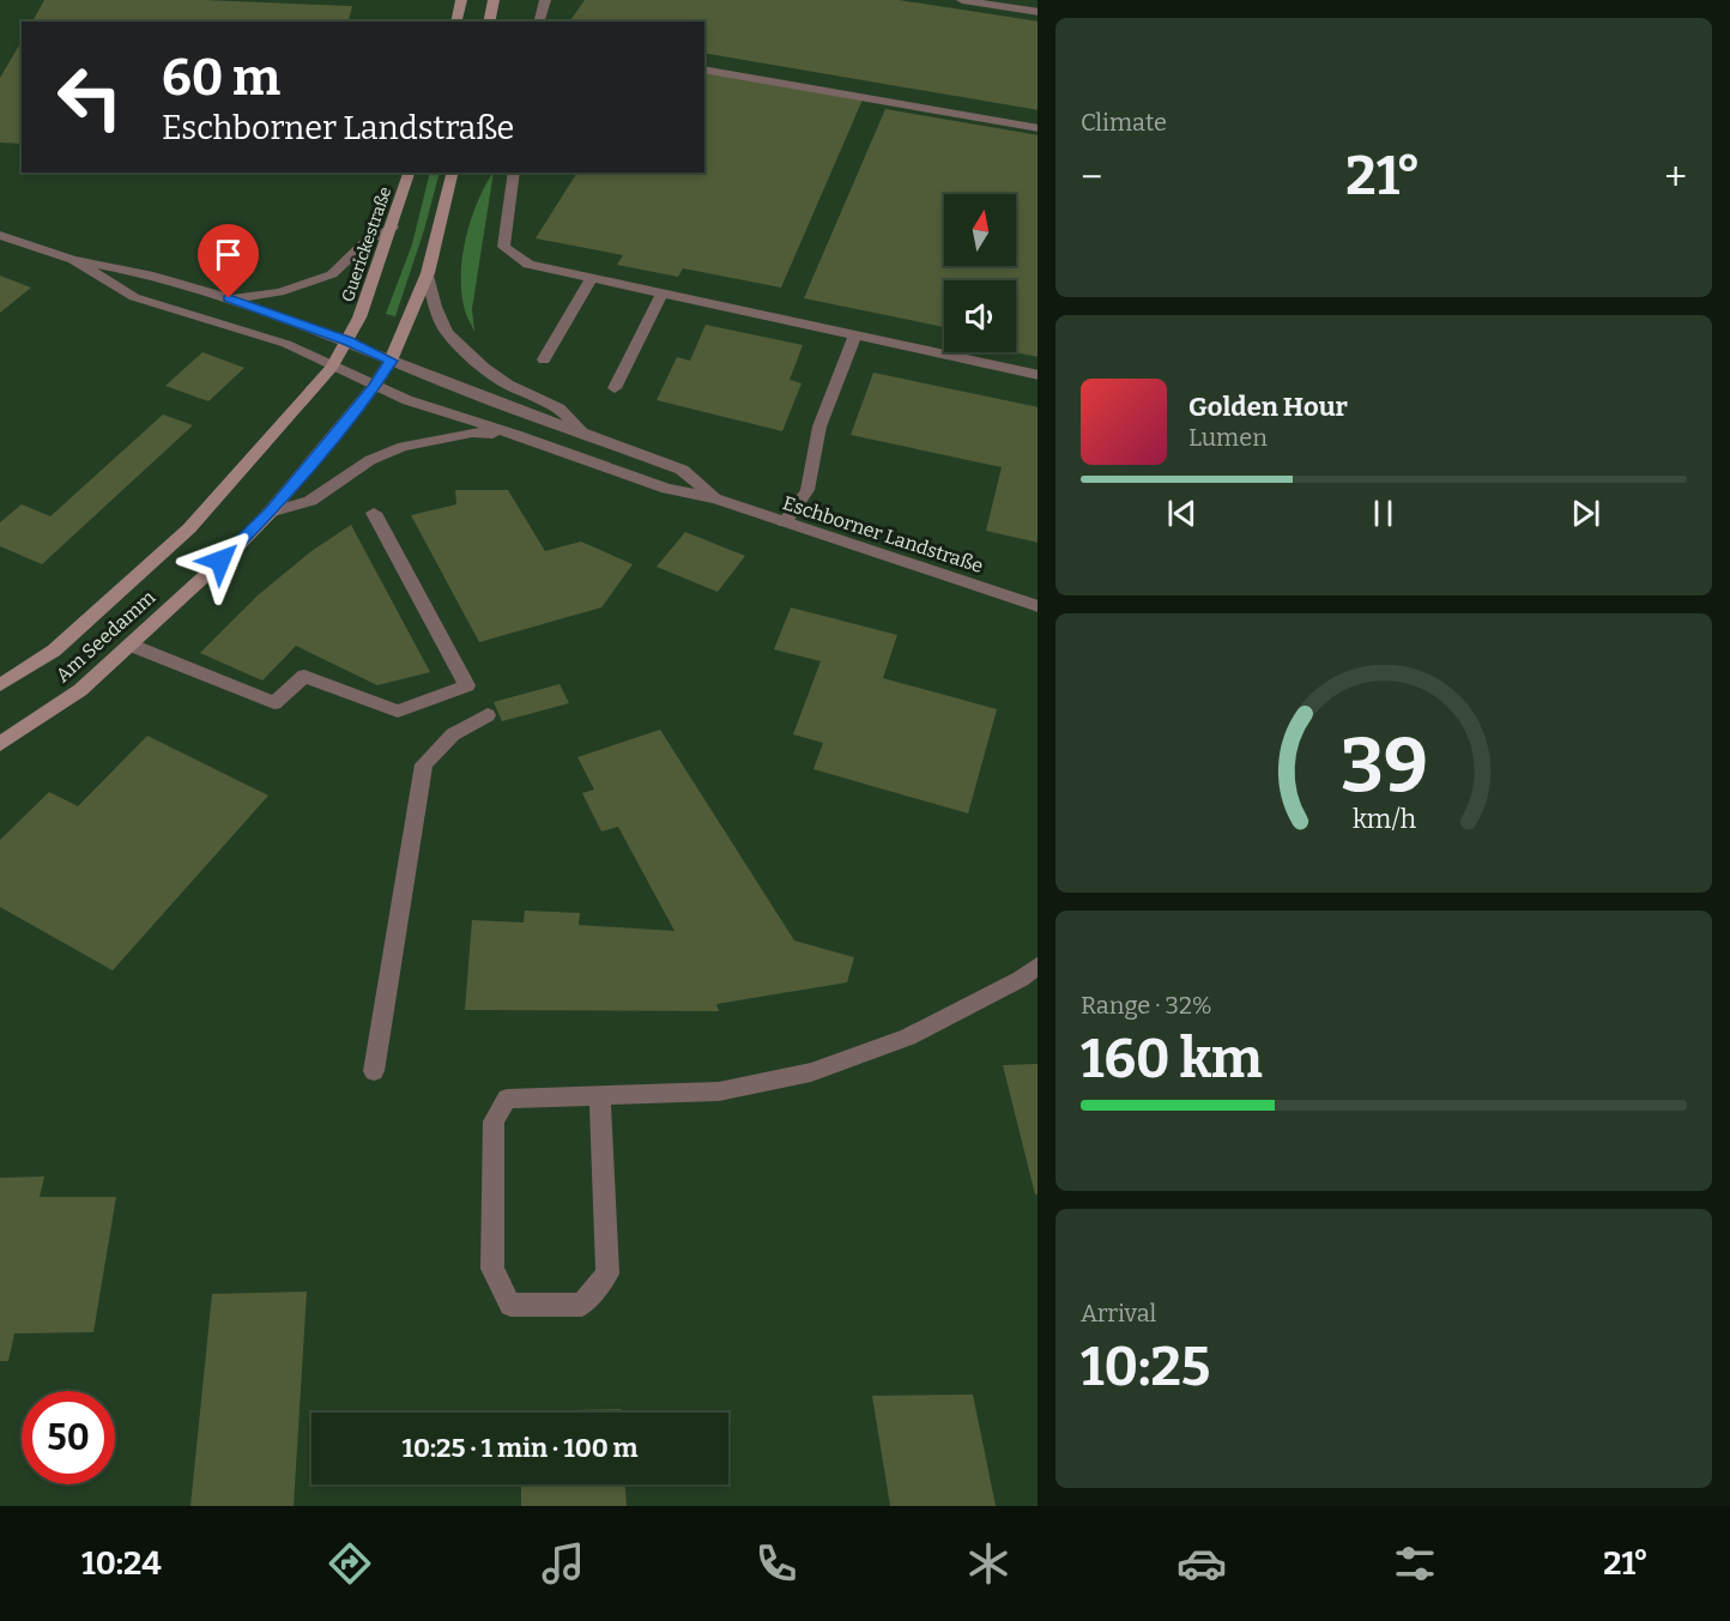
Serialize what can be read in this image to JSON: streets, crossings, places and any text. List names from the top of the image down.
{
  "streets": {
    "main road": ["Guerickestraße", "Am Seedamm"],
    "street": ["Eschborner Landstraße"]
  },
  "crossings": [
    ["Guerickestraße", "Eschborner Landstraße"],
    ["Guerickestraße", "Am Seedamm"],
    ["Eschborner Landstraße", "Am Seedamm"]
  ],
  "north": "top",
  "page": {
    "tile": [
      "Climate",
      ["Range · 32%", "160 km"],
      ["Arrival", "10:25"]
    ],
    "turn": ["60 m", "Eschborner Landstraße"],
    "heat": ["−", "21°", "+"],
    "song": ["Golden Hour", "Lumen"],
    "limit": "50",
    "trip": "10:25 · 1 min · 100 m",
    "tabs": ["10:24", "21°"],
    "gauge": ["39", "km/h"]
  }
}
